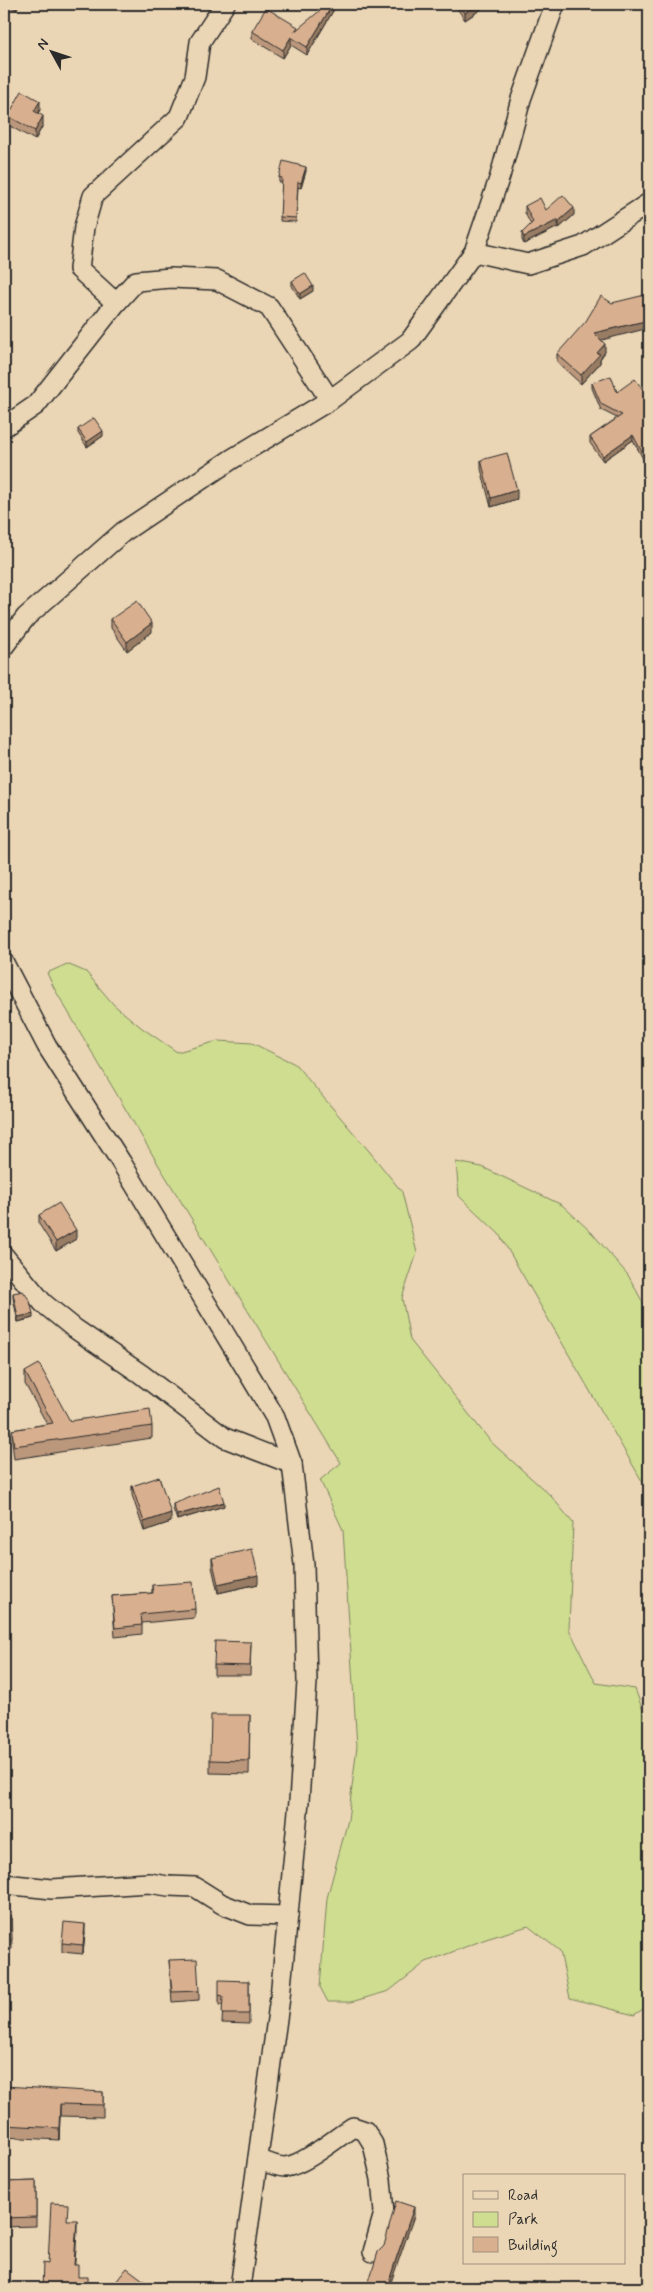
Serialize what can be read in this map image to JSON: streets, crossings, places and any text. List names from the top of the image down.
{
  "legend": ["Road", "Park", "Building"],
  "north": "top left"
}
